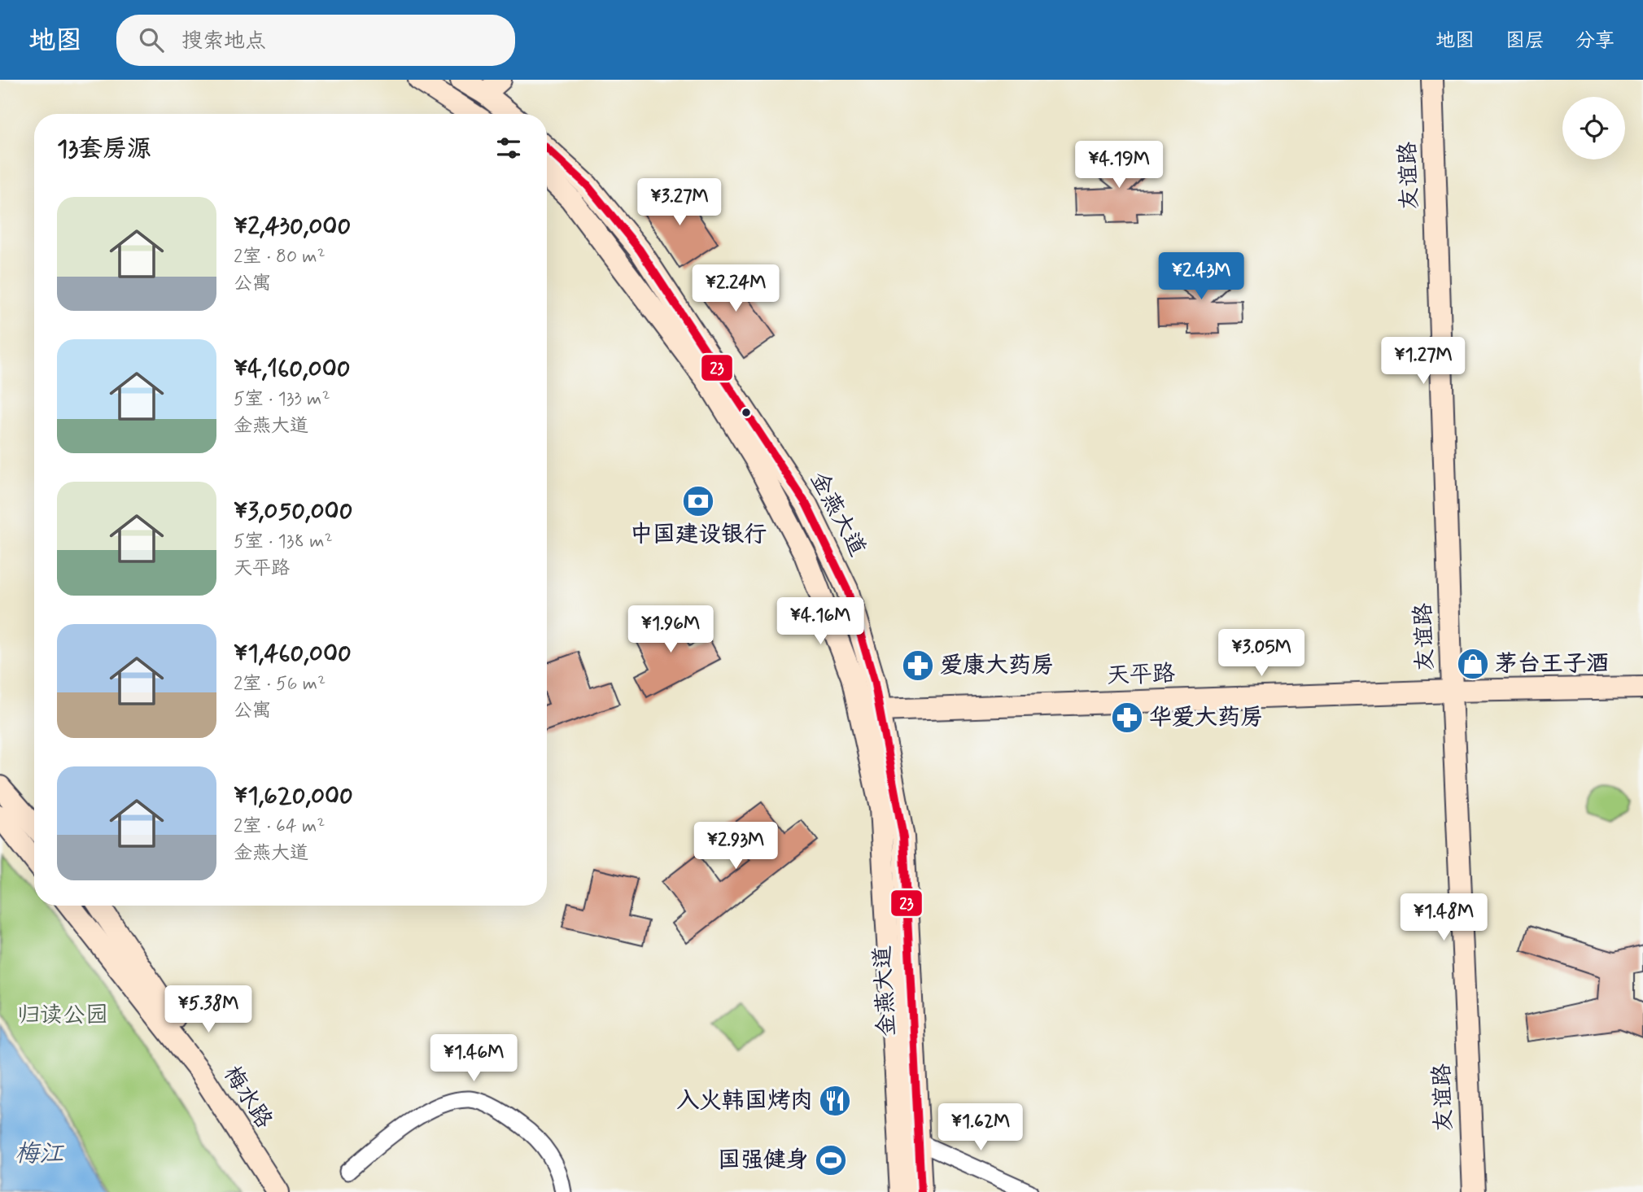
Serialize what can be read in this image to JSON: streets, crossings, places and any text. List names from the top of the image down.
{
  "streets": {
    "main road": [
      "友谊路",
      "金燕大道",
      "天平路",
      "梅水路"
    ]
  },
  "crossings": [
    ["友谊路", "天平路"],
    ["金燕大道", "天平路"]
  ],
  "water": ["梅江"],
  "parks": ["归读公园"],
  "places": {
    "bank": ["中国建设银行"],
    "shop": ["茅台王子酒"],
    "pharmacy": ["爱康大药房", "华爱大药房"],
    "restaurant": ["入火韩国烤肉"],
    "sports": ["国强健身"]
  },
  "lines": ["transit line 23"],
  "page": {
    "header": "地图",
    "search": "搜索地点",
    "nav": ["地图", "图层", "分享"],
    "heading": "13套房源",
    "price": [
      "¥4.19M",
      "¥3.27M",
      "¥2.43M",
      "¥2.24M",
      "¥1.27M",
      "¥4.16M",
      "¥1.96M",
      "¥3.05M",
      "¥2.93M",
      "¥1.48M",
      "¥5.38M",
      "¥1.46M",
      "¥1.62M"
    ],
    "list": [
      {
        "name": "¥2,430,000",
        "note": "2室 · 80 m² · 公寓"
      },
      {
        "name": "¥4,160,000",
        "note": "5室 · 133 m² · 金燕大道"
      },
      {
        "name": "¥3,050,000",
        "note": "5室 · 138 m² · 天平路"
      },
      {
        "name": "¥1,460,000",
        "note": "2室 · 56 m² · 公寓"
      },
      {
        "name": "¥1,620,000",
        "note": "2室 · 64 m² · 金燕大道"
      }
    ]
  }
}
